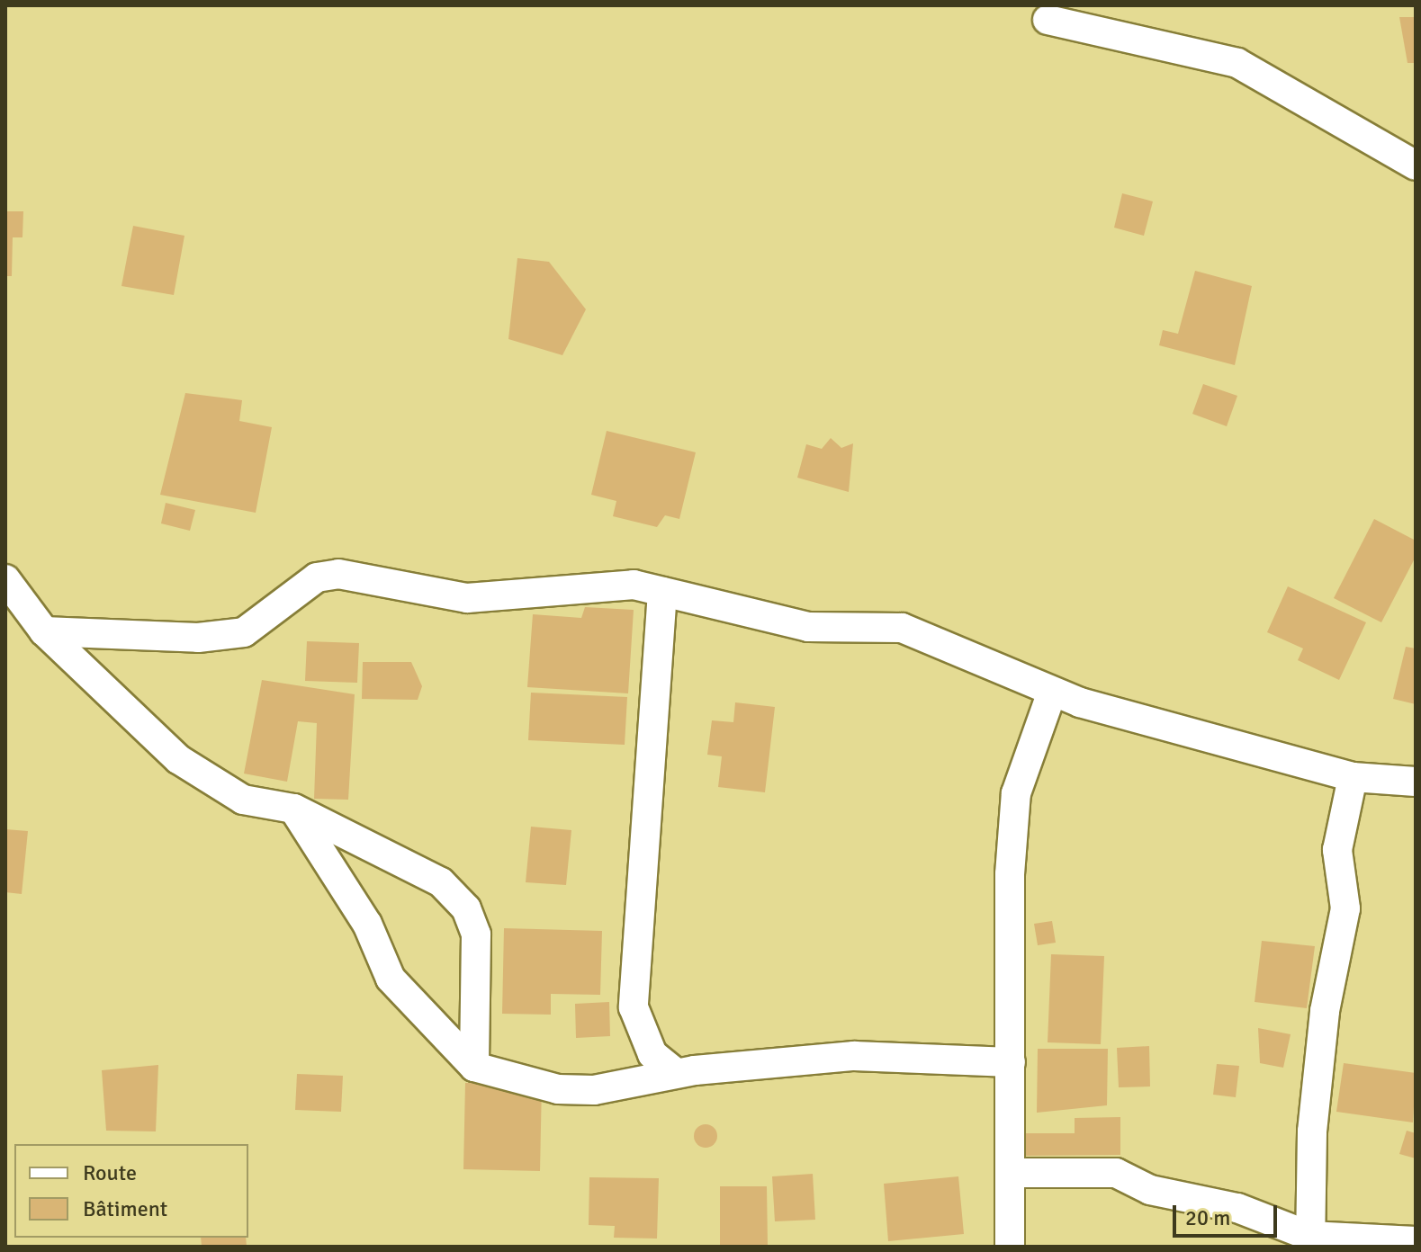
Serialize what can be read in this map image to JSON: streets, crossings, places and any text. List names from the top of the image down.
{
  "legend": ["Route", "Bâtiment"],
  "scale_bar": "20 m"
}
